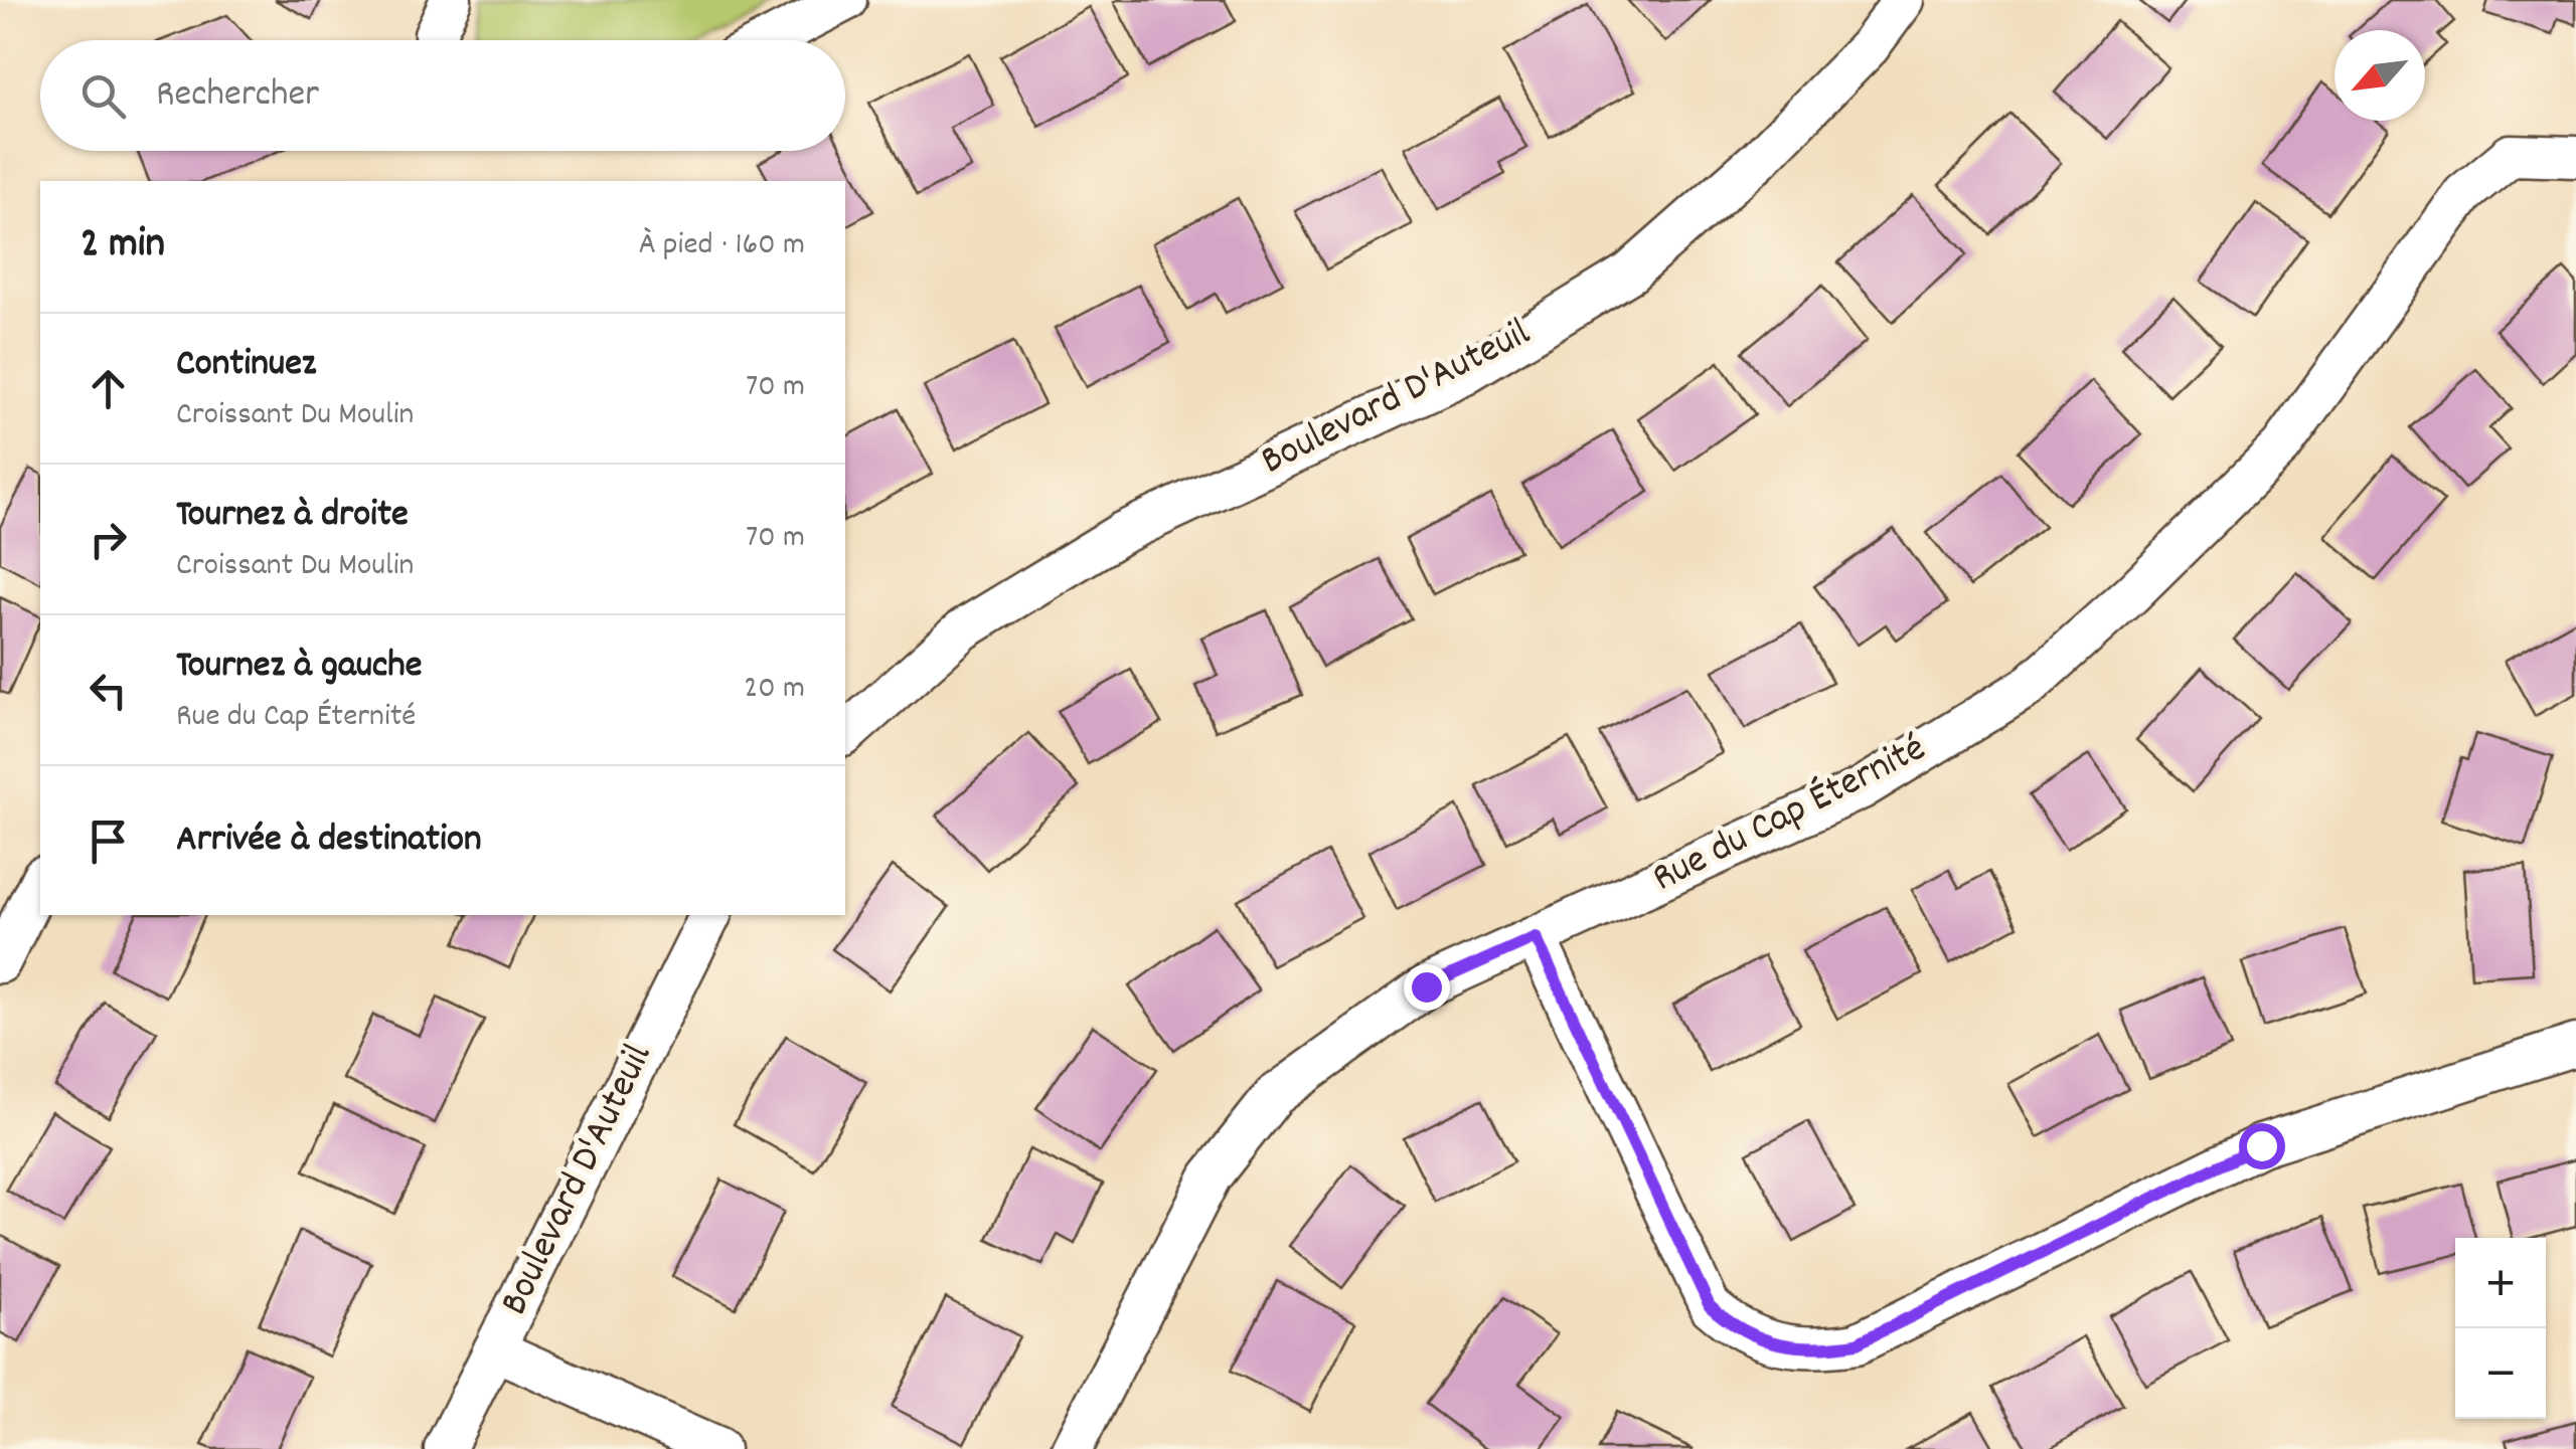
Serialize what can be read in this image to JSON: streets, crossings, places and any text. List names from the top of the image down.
{
  "streets": {
    "street": ["Boulevard D'Auteuil", "Rue du Cap Éternité"]
  },
  "north": "bottom left",
  "page": {
    "search": "Rechercher",
    "heading": ["2 min", "À pied · 160 m"],
    "list": [
      ["Continuez", "Croissant Du Moulin", "70 m"],
      ["Tournez à droite", "Croissant Du Moulin", "70 m"],
      ["Tournez à gauche", "Rue du Cap Éternité", "20 m"],
      "Arrivée à destination"
    ],
    "map_buttons": ["+", "−"]
  }
}
